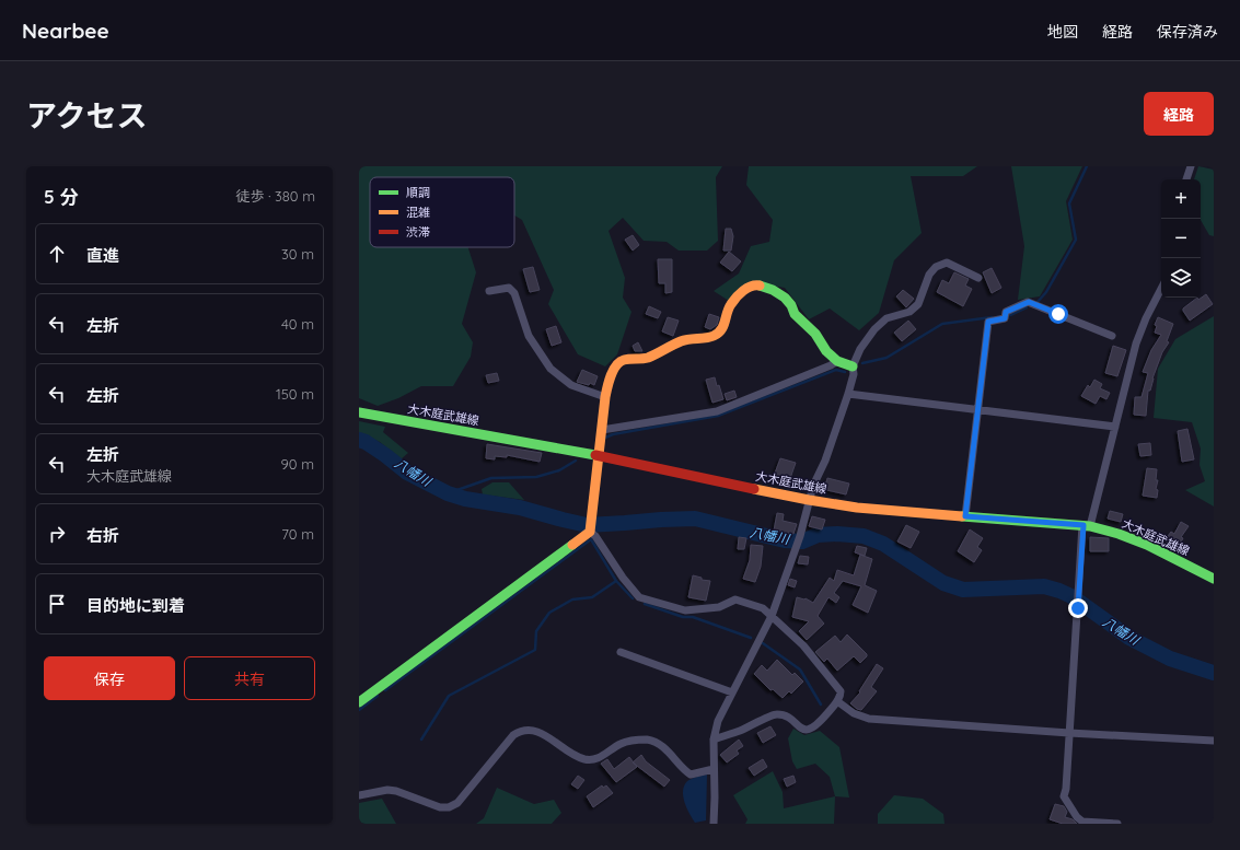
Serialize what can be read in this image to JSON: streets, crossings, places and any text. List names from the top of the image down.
{
  "streets": {
    "main road": ["大木庭武雄線"]
  },
  "water": ["八幡川"],
  "legend": ["順調", "混雑", "渋滞"],
  "page": {
    "header": "Nearbee",
    "nav": ["地図", "経路", "保存済み"],
    "title": "アクセス",
    "buttons": [
      "経路",
      ["保存", "共有"]
    ],
    "heading": ["5 分", "徒歩 · 380 m"],
    "map_buttons": ["+", "−"],
    "list": [
      ["直進", "30 m"],
      ["左折", "40 m"],
      ["左折", "150 m"],
      ["左折", "大木庭武雄線", "90 m"],
      ["右折", "70 m"],
      "目的地に到着"
    ]
  }
}
